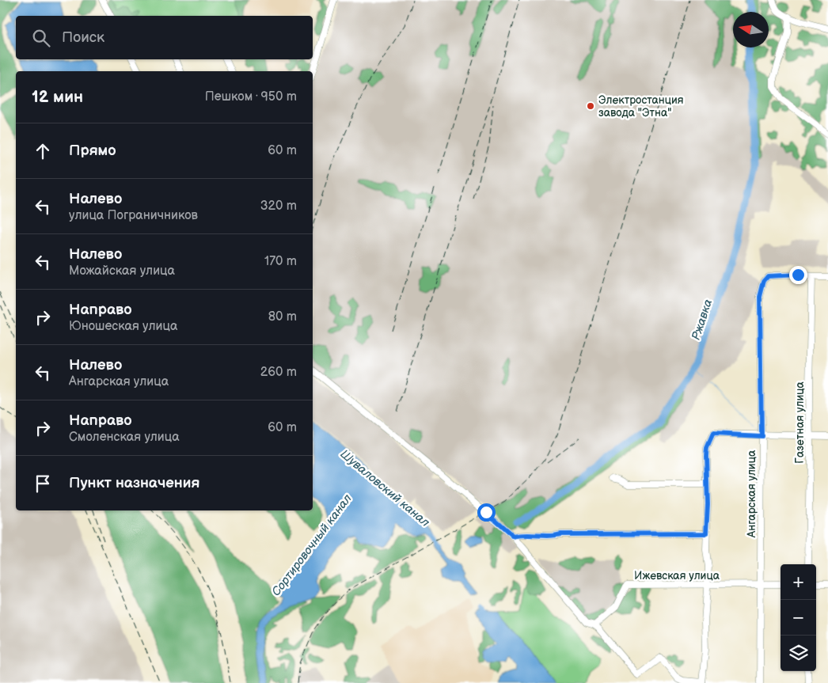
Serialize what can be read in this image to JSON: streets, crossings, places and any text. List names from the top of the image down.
{
  "streets": {
    "street": ["Газетная улица", "Ангарская улица", "Ижевская улица"]
  },
  "crossings": [
    ["Газетная улица", "Ангарская улица"],
    ["Ангарская улица", "Ижевская улица"]
  ],
  "water": ["Ржавка", "Шуваловский канал", "Сортировочный канал"],
  "places": ["Электростанция завода \"Этна\""],
  "north": "left",
  "page": {
    "search": "Поиск",
    "heading": ["12 мин", "Пешком · 950 m"],
    "list": [
      ["Прямо", "60 m"],
      ["Налево", "улица Пограничников", "320 m"],
      ["Налево", "Можайская улица", "170 m"],
      ["Направо", "Юношеская улица", "80 m"],
      ["Налево", "Ангарская улица", "260 m"],
      ["Направо", "Смоленская улица", "60 m"],
      "Пункт назначения"
    ],
    "map_buttons": ["+", "−"]
  }
}
